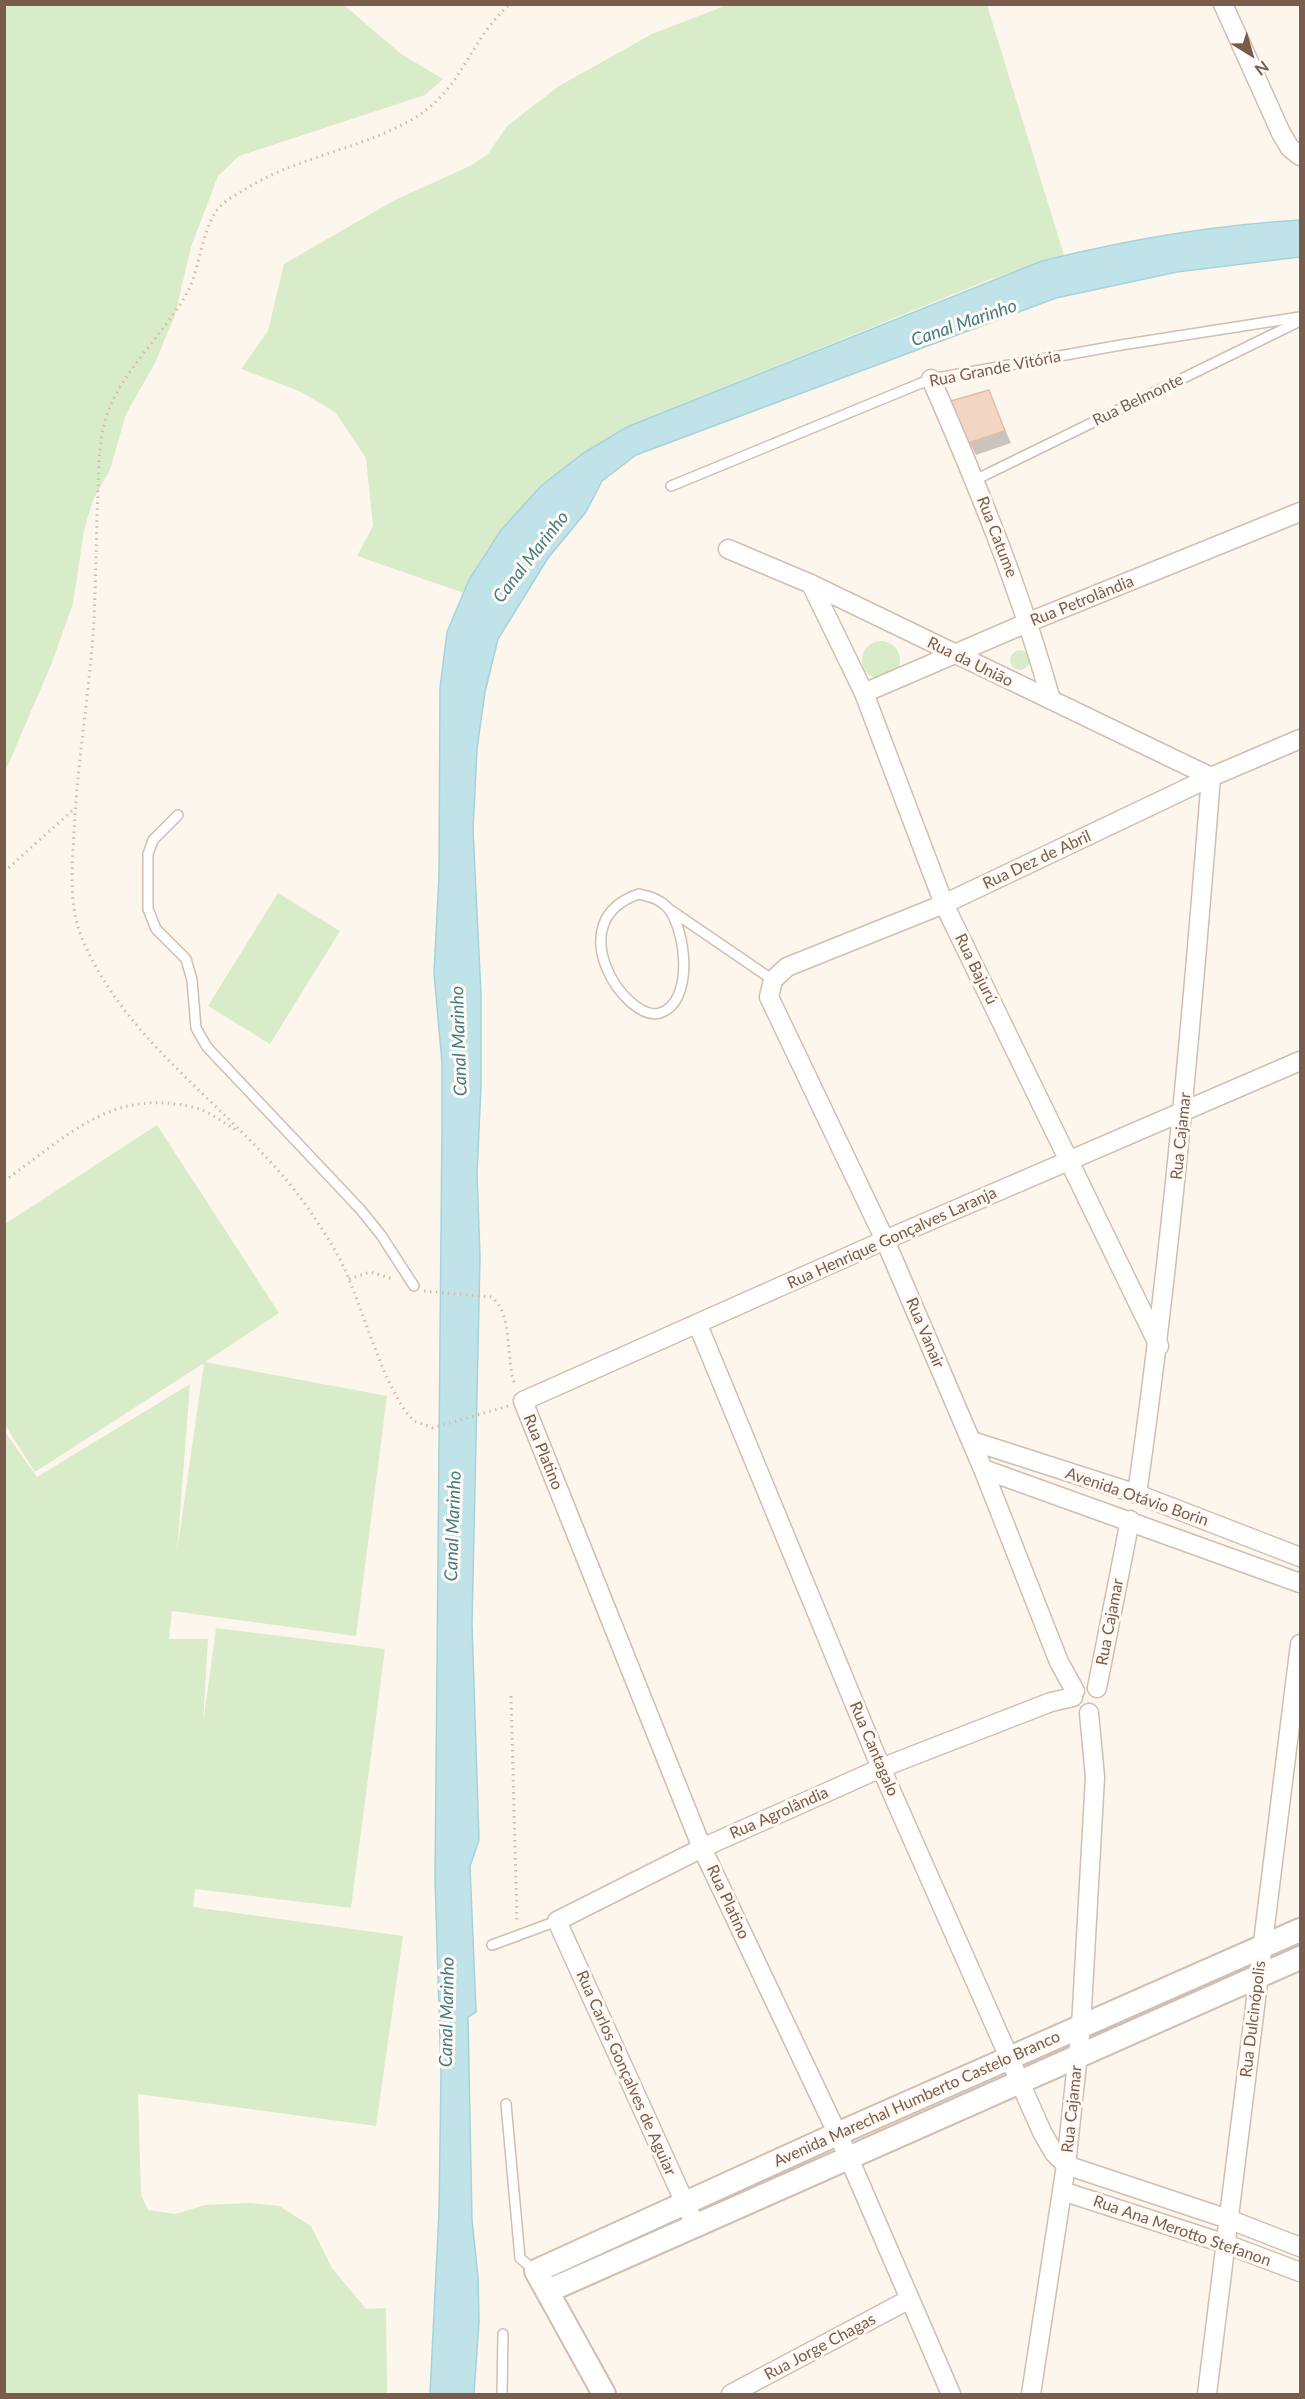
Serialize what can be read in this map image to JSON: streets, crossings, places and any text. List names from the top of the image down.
{
  "streets": {
    "street": [
      "Rua Catume",
      "Rua Petrolândia",
      "Rua da União",
      "Rua Dez de Abril",
      "Rua Bajurú",
      "Rua Cajamar",
      "Rua Henrique Gonçalves Laranja",
      "Rua Vanair",
      "Rua Platino",
      "Avenida Otávio Borin",
      "Rua Cantagalo",
      "Rua Agrolândia",
      "Rua Dulcinópolis",
      "Rua Carlos Gonçalves de Aguiar",
      "Avenida Marechal Humberto Castelo Branco",
      "Rua Ana Merotto Stefanon",
      "Rua Jorge Chagas"
    ],
    "lane": ["Rua Grande Vitória", "Rua Belmonte"]
  },
  "crossings": [
    ["Rua Grande Vitória", "Rua Belmonte"],
    ["Rua Grande Vitória", "Rua Catume"],
    ["Rua Belmonte", "Rua Catume"],
    ["Rua Catume", "Rua Petrolândia"],
    ["Rua Catume", "Rua da União"],
    ["Rua Petrolândia", "Rua da União"],
    ["Rua Petrolândia", "Rua Bajurú"],
    ["Rua da União", "Rua Dez de Abril"],
    ["Rua da União", "Rua Bajurú"],
    ["Rua da União", "Rua Cajamar"],
    ["Rua Dez de Abril", "Rua Bajurú"],
    ["Rua Dez de Abril", "Rua Cajamar"],
    ["Rua Dez de Abril", "Rua Vanair"],
    ["Rua Bajurú", "Rua Cajamar"],
    ["Rua Bajurú", "Rua Henrique Gonçalves Laranja"],
    ["Rua Cajamar", "Rua Henrique Gonçalves Laranja"],
    ["Rua Cajamar", "Rua Vanair"],
    ["Rua Cajamar", "Avenida Otávio Borin"],
    ["Rua Cajamar", "Rua Cantagalo"],
    ["Rua Cajamar", "Rua Agrolândia"],
    ["Rua Cajamar", "Avenida Marechal Humberto Castelo Branco"],
    ["Rua Cajamar", "Rua Ana Merotto Stefanon"],
    ["Rua Henrique Gonçalves Laranja", "Rua Vanair"],
    ["Rua Henrique Gonçalves Laranja", "Rua Platino"],
    ["Rua Henrique Gonçalves Laranja", "Rua Cantagalo"],
    ["Rua Vanair", "Avenida Otávio Borin"],
    ["Rua Vanair", "Rua Agrolândia"],
    ["Rua Platino", "Rua Agrolândia"],
    ["Rua Platino", "Avenida Marechal Humberto Castelo Branco"],
    ["Rua Platino", "Rua Jorge Chagas"],
    ["Rua Cantagalo", "Rua Agrolândia"],
    ["Rua Cantagalo", "Avenida Marechal Humberto Castelo Branco"],
    ["Rua Cantagalo", "Rua Ana Merotto Stefanon"],
    ["Rua Agrolândia", "Rua Carlos Gonçalves de Aguiar"],
    ["Rua Dulcinópolis", "Avenida Marechal Humberto Castelo Branco"],
    ["Rua Dulcinópolis", "Rua Ana Merotto Stefanon"],
    ["Rua Carlos Gonçalves de Aguiar", "Avenida Marechal Humberto Castelo Branco"]
  ],
  "water": ["Canal Marinho"],
  "north": "bottom right"
}
